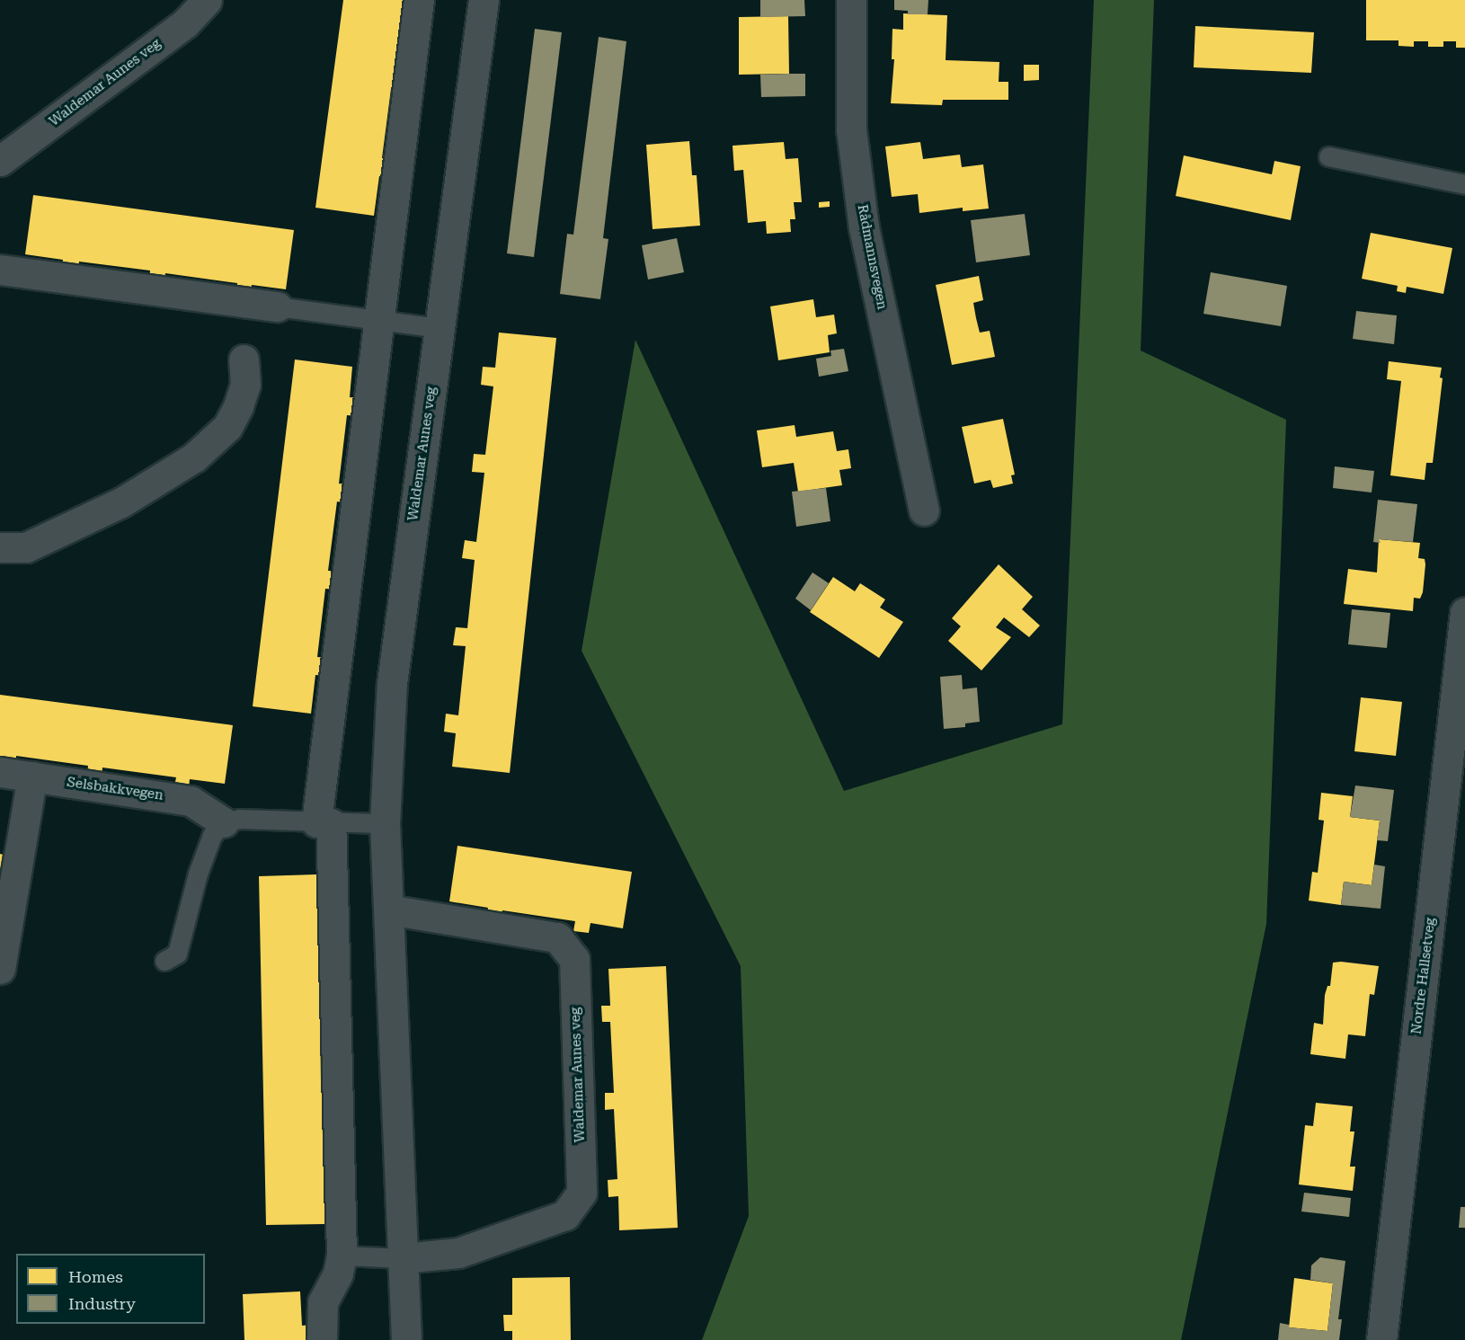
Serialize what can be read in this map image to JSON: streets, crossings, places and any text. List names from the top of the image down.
{
  "streets": {
    "street": [
      "Waldemar Aunes veg",
      "Rådmannsvegen",
      "Selsbakkvegen",
      "Nordre Hallsetveg"
    ]
  },
  "legend": ["Homes", "Industry"]
}
